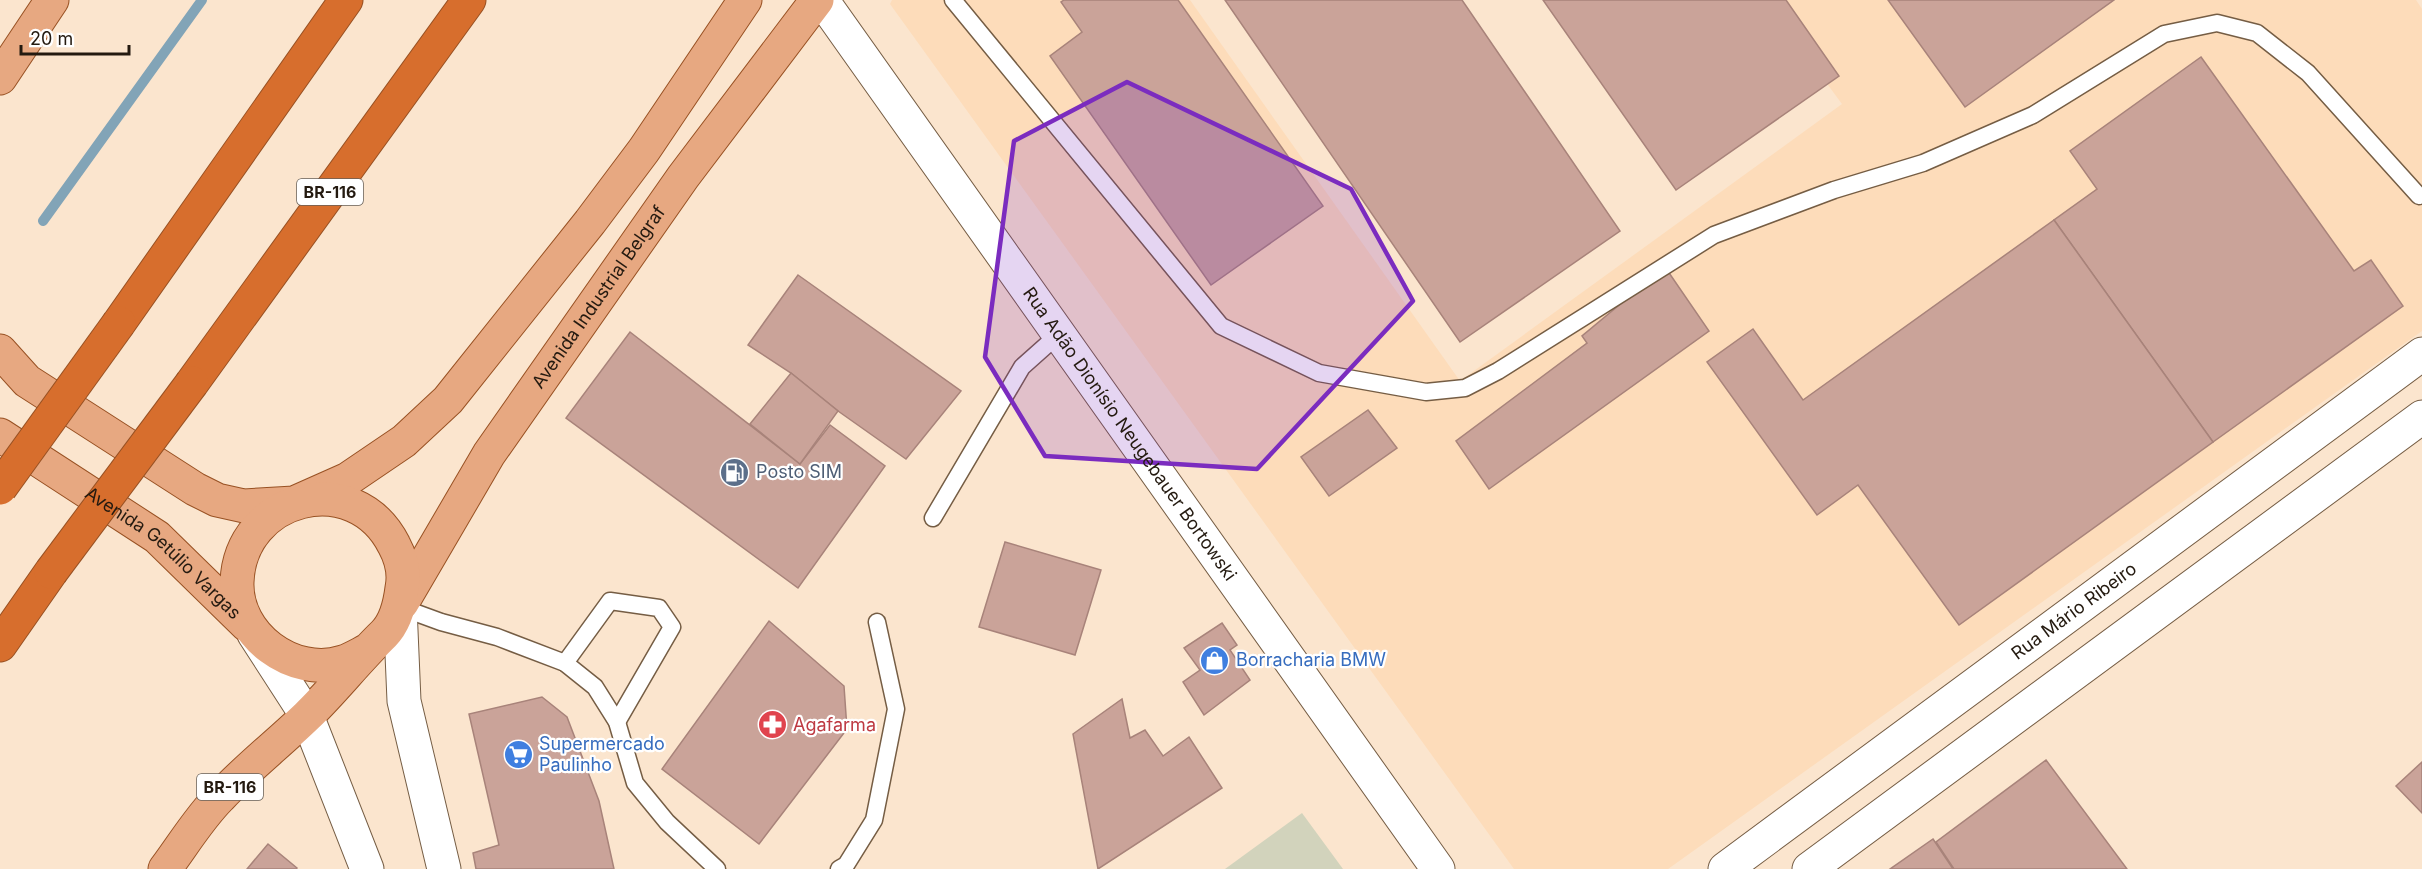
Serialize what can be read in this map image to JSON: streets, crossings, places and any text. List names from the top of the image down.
{
  "streets": {
    "highway": ["BR-116"],
    "main road": [
      "Avenida Industrial Belgraf",
      "Rua Adão Dionísio Neugebauer Bortowski",
      "Avenida Getúlio Vargas",
      "Rua Mário Ribeiro"
    ]
  },
  "crossings": [
    ["BR-116", "Avenida Getúlio Vargas"],
    ["Avenida Industrial Belgraf", "Avenida Getúlio Vargas"]
  ],
  "places": {
    "fuel station": ["Posto SIM"],
    "shop": ["Borracharia BMW"],
    "pharmacy": ["Agafarma"],
    "supermarket": ["Supermercado Paulinho"]
  },
  "scale_bar": "20 m"
}
